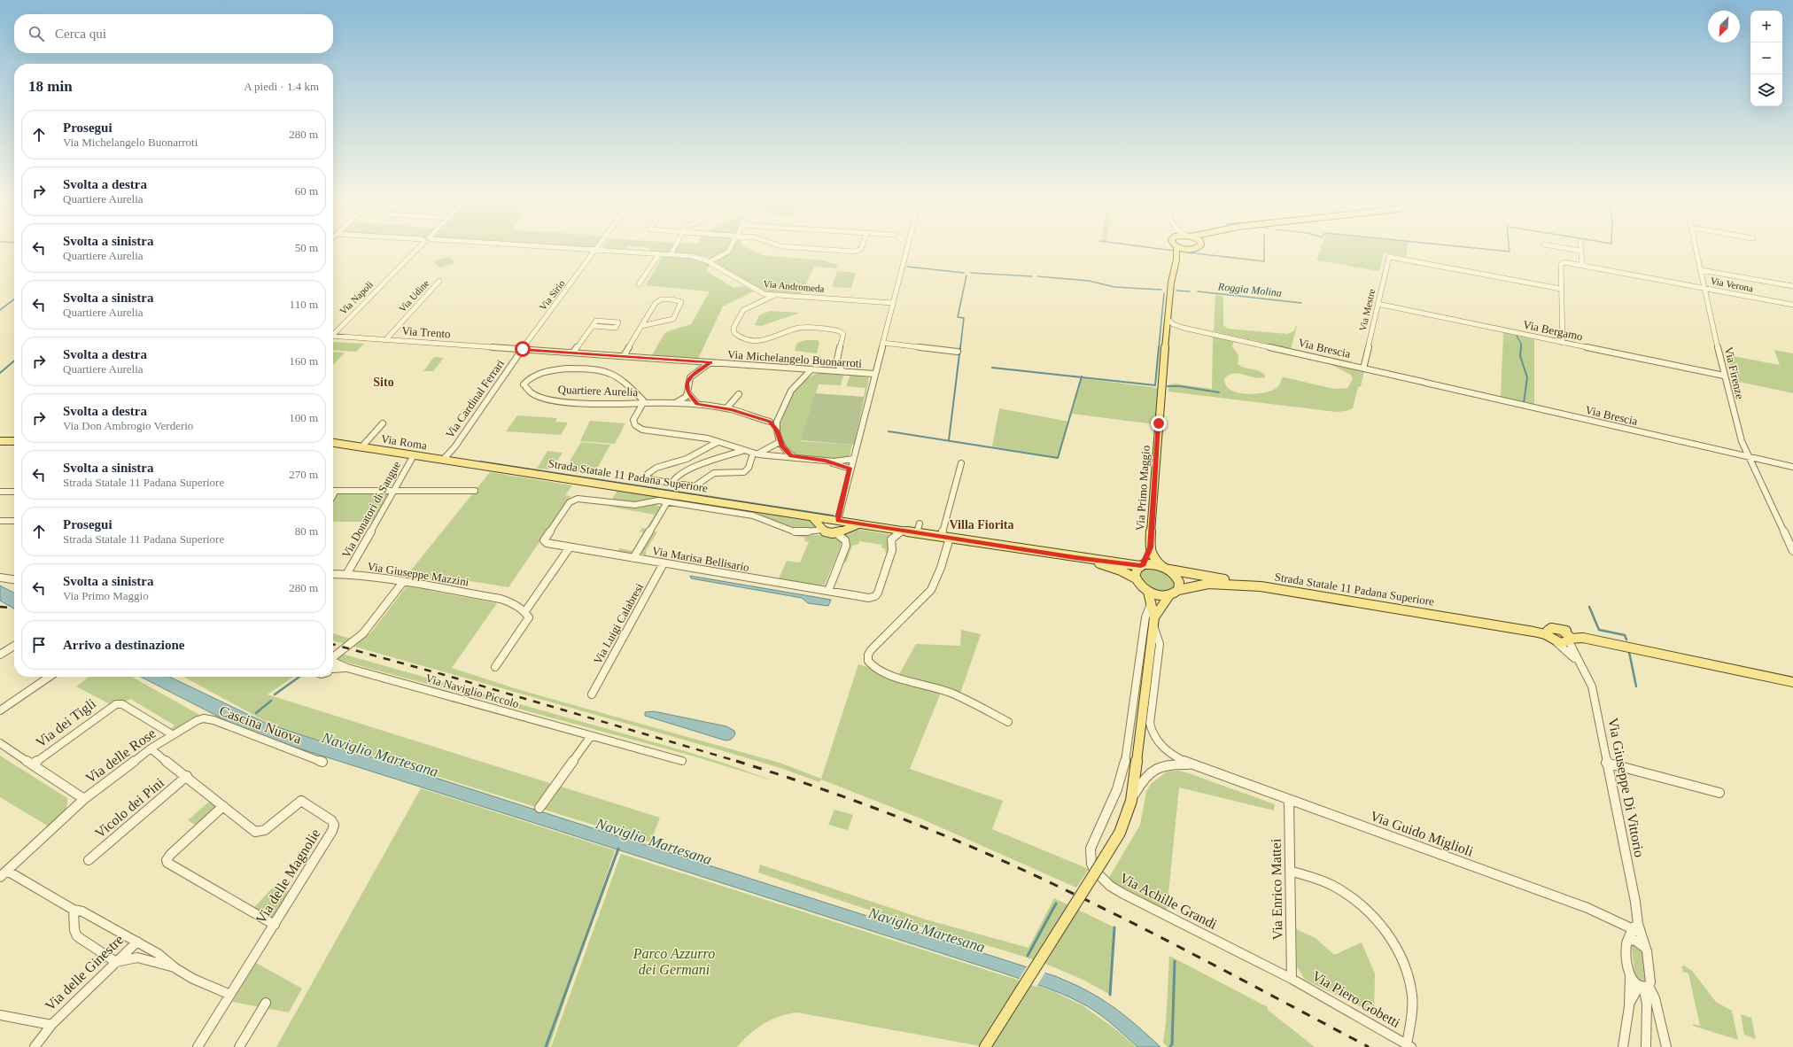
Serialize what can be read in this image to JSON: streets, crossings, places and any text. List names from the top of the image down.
{
  "streets": {
    "main road": ["Via Roma", "Strada Statale 11 Padana Superiore", "Via Primo Maggio"],
    "street": [
      "Via Verona",
      "Via Andromeda",
      "Via Sirio",
      "Via Udine",
      "Via Napoli",
      "Via Mestre",
      "Via Bergamo",
      "Via Trento",
      "Via Brescia",
      "Via Michelangelo Buonarroti",
      "Via Firenze",
      "Quartiere Aurelia",
      "Via Cardinal Ferrari",
      "Via Donatori di Sangue",
      "Via Marisa Bellisario",
      "Via Giuseppe Mazzini",
      "Via Luigi Calabresi",
      "Via Naviglio Piccolo",
      "Via dei Tigli",
      "Cascina Nuova",
      "Via delle Rose",
      "Via Giuseppe Di Vittorio",
      "Vicolo dei Pini",
      "Via Guido Miglioli",
      "Via delle Magnolie",
      "Via Enrico Mattei",
      "Via Achille Grandi",
      "Via delle Ginestre",
      "Via Piero Gobetti"
    ]
  },
  "crossings": [
    ["Via Verona", "Via Mestre"],
    ["Via Verona", "Via Firenze"],
    ["Via Andromeda", "Via Sirio"],
    ["Via Sirio", "Via Trento"],
    ["Via Sirio", "Via Michelangelo Buonarroti"],
    ["Via Sirio", "Via Cardinal Ferrari"],
    ["Via Udine", "Via Trento"],
    ["Via Mestre", "Via Bergamo"],
    ["Via Mestre", "Via Brescia"],
    ["Via Bergamo", "Via Firenze"],
    ["Via Trento", "Via Michelangelo Buonarroti"],
    ["Via Trento", "Via Cardinal Ferrari"],
    ["Via Brescia", "Via Firenze"],
    ["Via Michelangelo Buonarroti", "Via Cardinal Ferrari"],
    ["Via Cardinal Ferrari", "Via Roma"],
    ["Via Cardinal Ferrari", "Strada Statale 11 Padana Superiore"],
    ["Via Roma", "Strada Statale 11 Padana Superiore"],
    ["Via Roma", "Via Donatori di Sangue"],
    ["Strada Statale 11 Padana Superiore", "Via Primo Maggio"],
    ["Strada Statale 11 Padana Superiore", "Via Marisa Bellisario"],
    ["Strada Statale 11 Padana Superiore", "Via Giuseppe Di Vittorio"],
    ["Via Donatori di Sangue", "Via Giuseppe Mazzini"],
    ["Via Marisa Bellisario", "Via Luigi Calabresi"],
    ["Via dei Tigli", "Via delle Rose"],
    ["Cascina Nuova", "Via delle Rose"],
    ["Via delle Rose", "Via delle Magnolie"],
    ["Via Giuseppe Di Vittorio", "Via Guido Miglioli"],
    ["Vicolo dei Pini", "Via delle Magnolie"],
    ["Via Guido Miglioli", "Via Enrico Mattei"],
    ["Via Enrico Mattei", "Via Achille Grandi"],
    ["Via Enrico Mattei", "Via Piero Gobetti"],
    ["Via Achille Grandi", "Via Piero Gobetti"]
  ],
  "districts": ["Sito", "Villa Fiorita"],
  "water": ["Roggia Molina", "Naviglio Martesana"],
  "parks": ["Parco Azzurro dei Germani"],
  "north": "bottom left",
  "page": {
    "map_buttons": ["+", "−"],
    "search": "Cerca qui",
    "heading": ["18 min", "A piedi · 1.4 km"],
    "list": [
      ["Prosegui", "Via Michelangelo Buonarroti", "280 m"],
      ["Svolta a destra", "Quartiere Aurelia", "60 m"],
      ["Svolta a sinistra", "Quartiere Aurelia", "50 m"],
      ["Svolta a sinistra", "Quartiere Aurelia", "110 m"],
      ["Svolta a destra", "Quartiere Aurelia", "160 m"],
      ["Svolta a destra", "Via Don Ambrogio Verderio", "100 m"],
      ["Svolta a sinistra", "Strada Statale 11 Padana Superiore", "270 m"],
      ["Prosegui", "Strada Statale 11 Padana Superiore", "80 m"],
      ["Svolta a sinistra", "Via Primo Maggio", "280 m"],
      "Arrivo a destinazione"
    ]
  }
}
